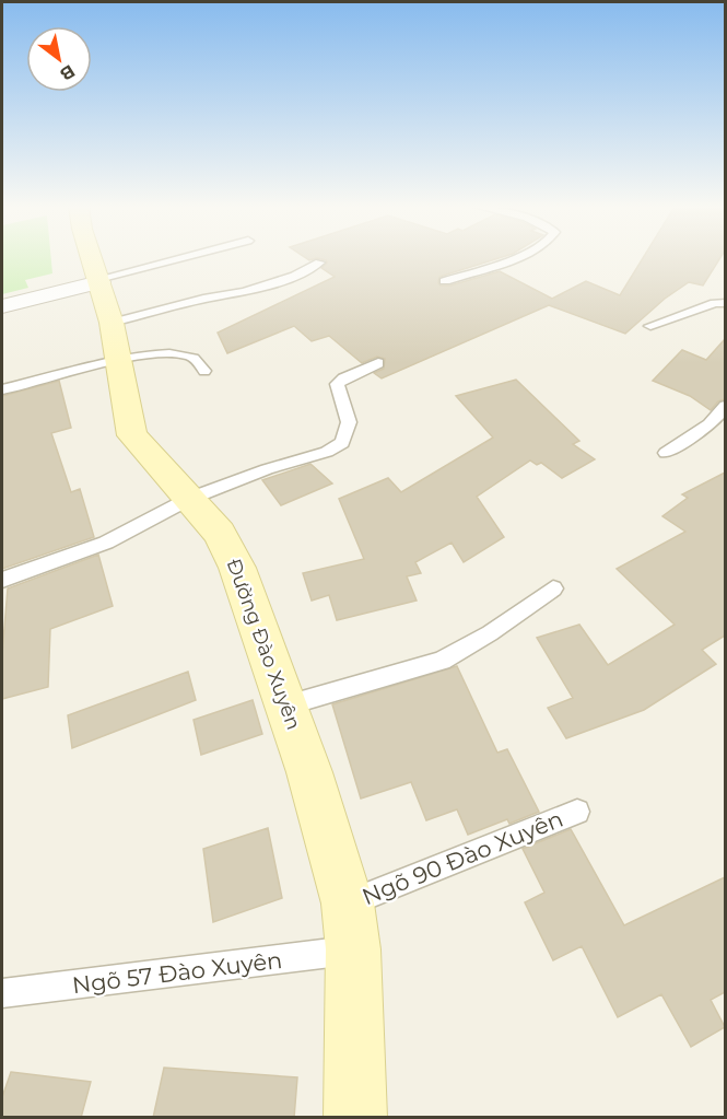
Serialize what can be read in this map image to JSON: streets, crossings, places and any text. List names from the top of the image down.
{
  "streets": {
    "street": ["Đường Đào Xuyên"],
    "lane": ["Ngõ 90 Đào Xuyên", "Ngõ 57 Đào Xuyên"]
  },
  "crossings": [
    ["Đường Đào Xuyên", "Ngõ 90 Đào Xuyên"],
    ["Đường Đào Xuyên", "Ngõ 57 Đào Xuyên"]
  ],
  "north": "bottom right"
}
